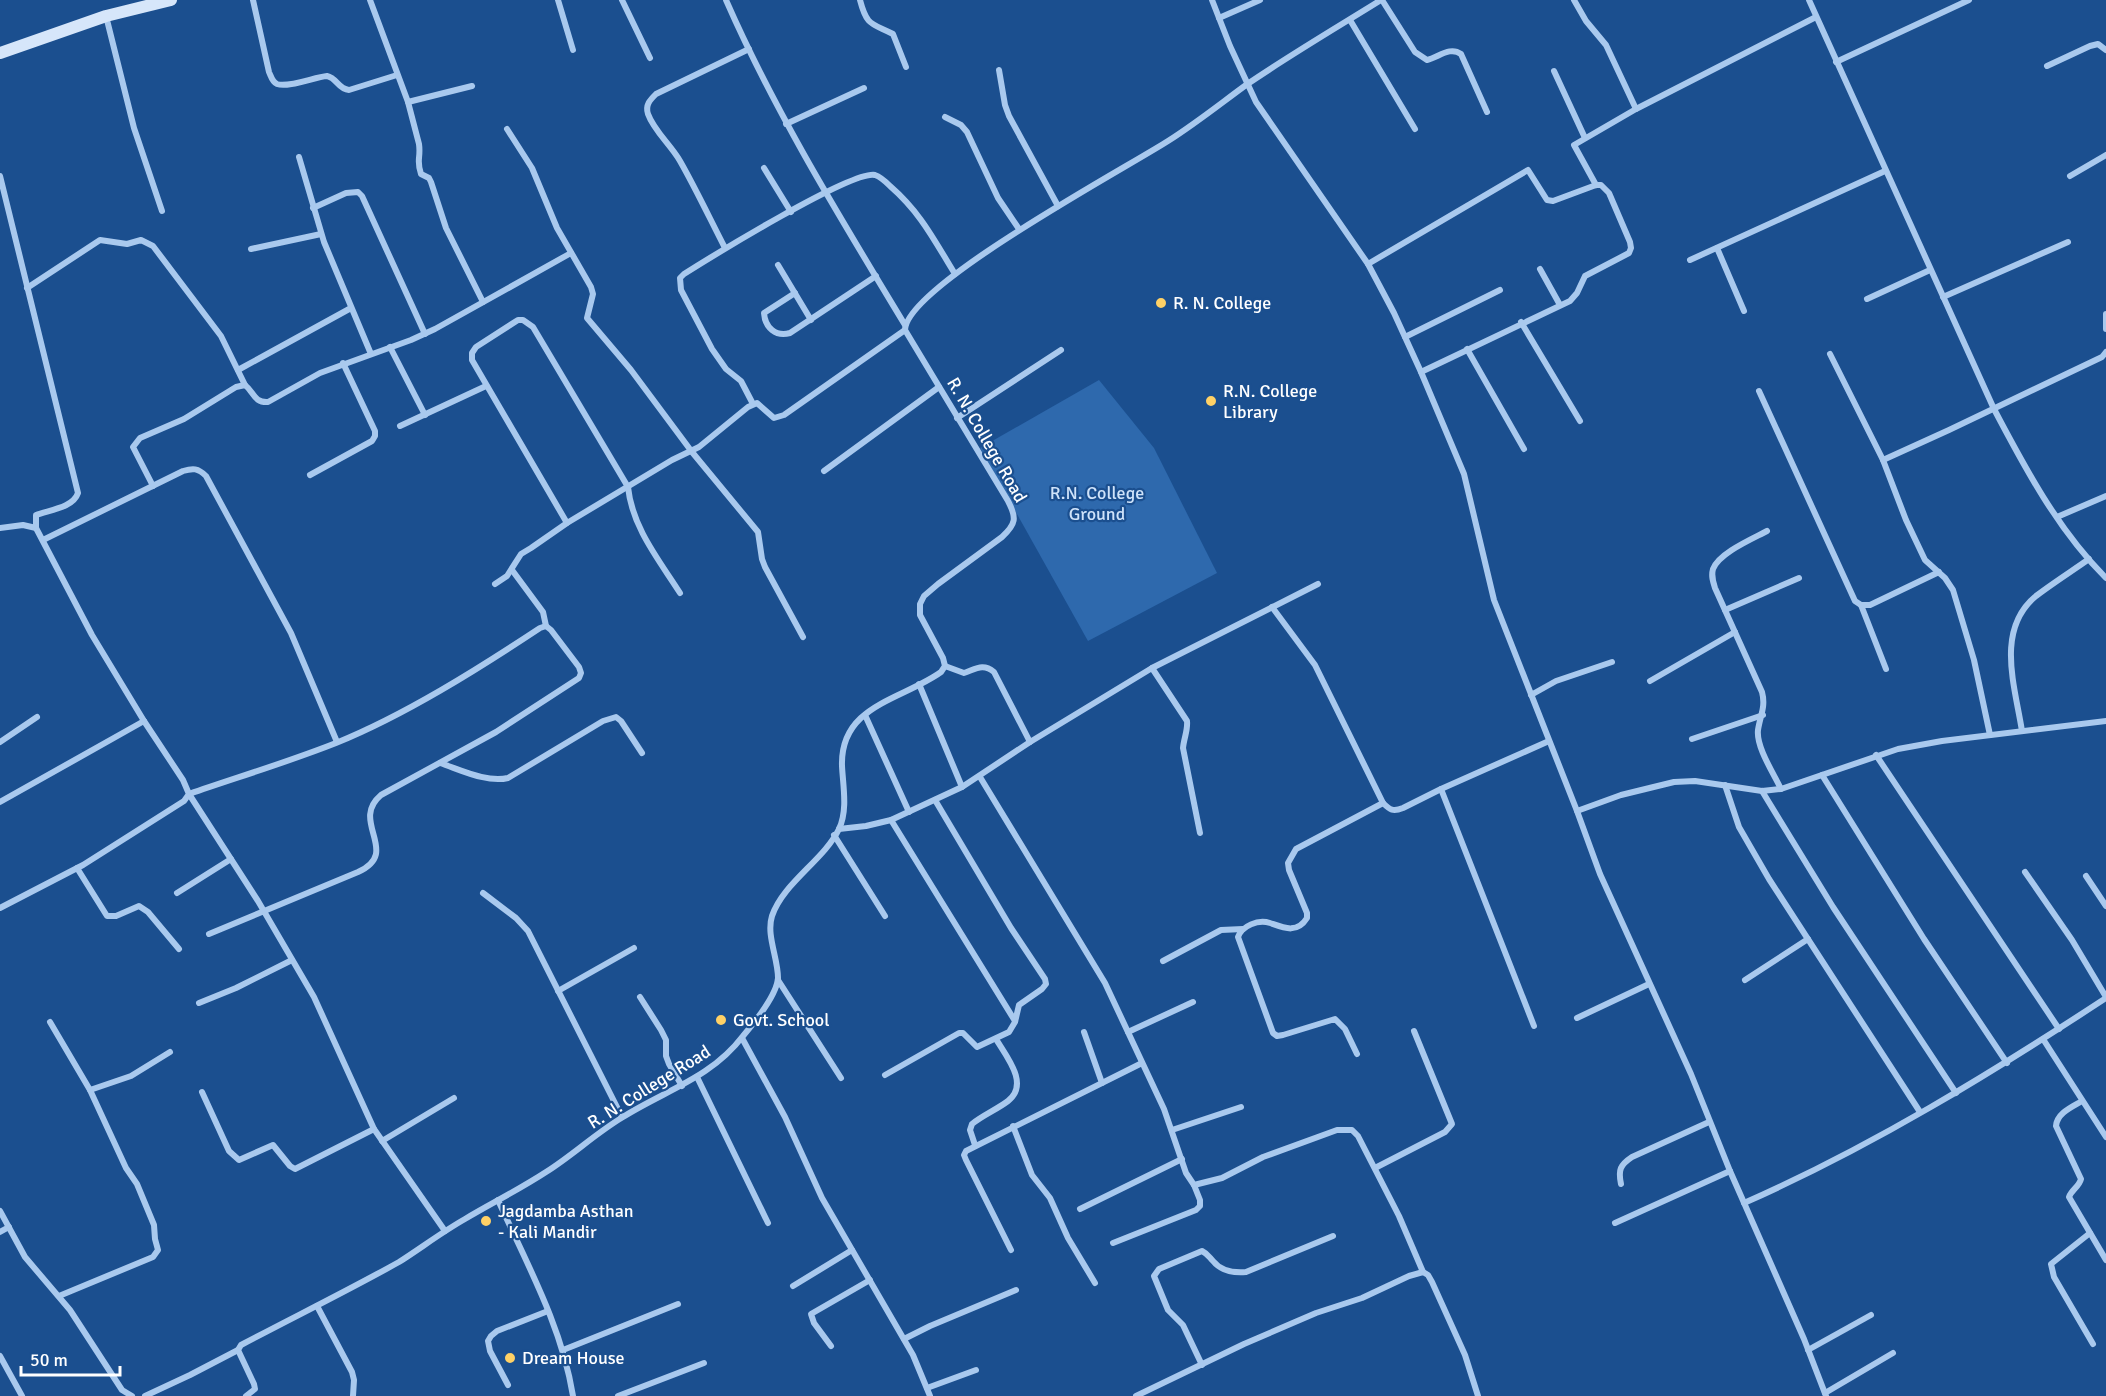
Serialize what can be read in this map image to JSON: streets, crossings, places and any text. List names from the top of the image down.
{
  "streets": {
    "street": ["R. N. College Road"]
  },
  "parks": ["R.N. College Ground"],
  "places": [
    "R. N. College",
    "R.N. College Library",
    "Govt. School",
    "Jagdamba Asthan - Kali Mandir",
    "Dream House"
  ],
  "scale_bar": "50 m"
}
